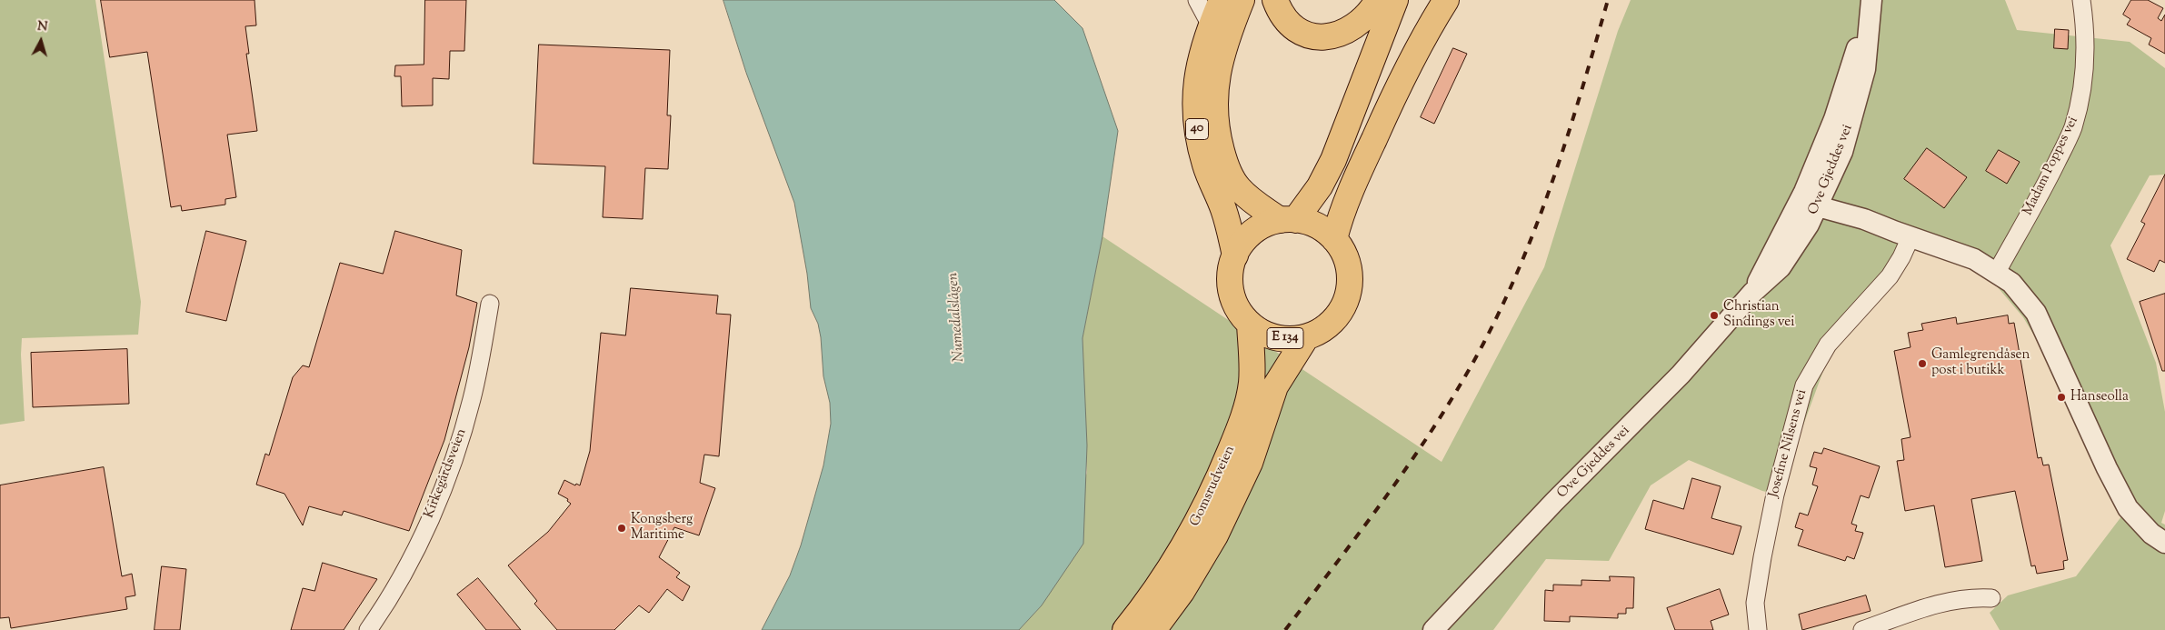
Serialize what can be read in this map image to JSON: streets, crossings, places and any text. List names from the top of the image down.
{
  "streets": {
    "main road": ["40", "E 134", "Gomsrudveien"],
    "street": [
      "Madam Poppes vei",
      "Ove Gjeddes vei",
      "Josefine Nilsens vei",
      "Kirkegårdsveien"
    ]
  },
  "crossings": [
    ["40", "E 134"],
    ["40", "Gomsrudveien"],
    ["E 134", "Gomsrudveien"]
  ],
  "water": ["Numedalslågen"],
  "places": [
    "Christian Sindings vei",
    "Gamlegrendåsen post i butikk",
    "Hanseolla",
    "Kongsberg Maritime"
  ],
  "north": "top"
}
